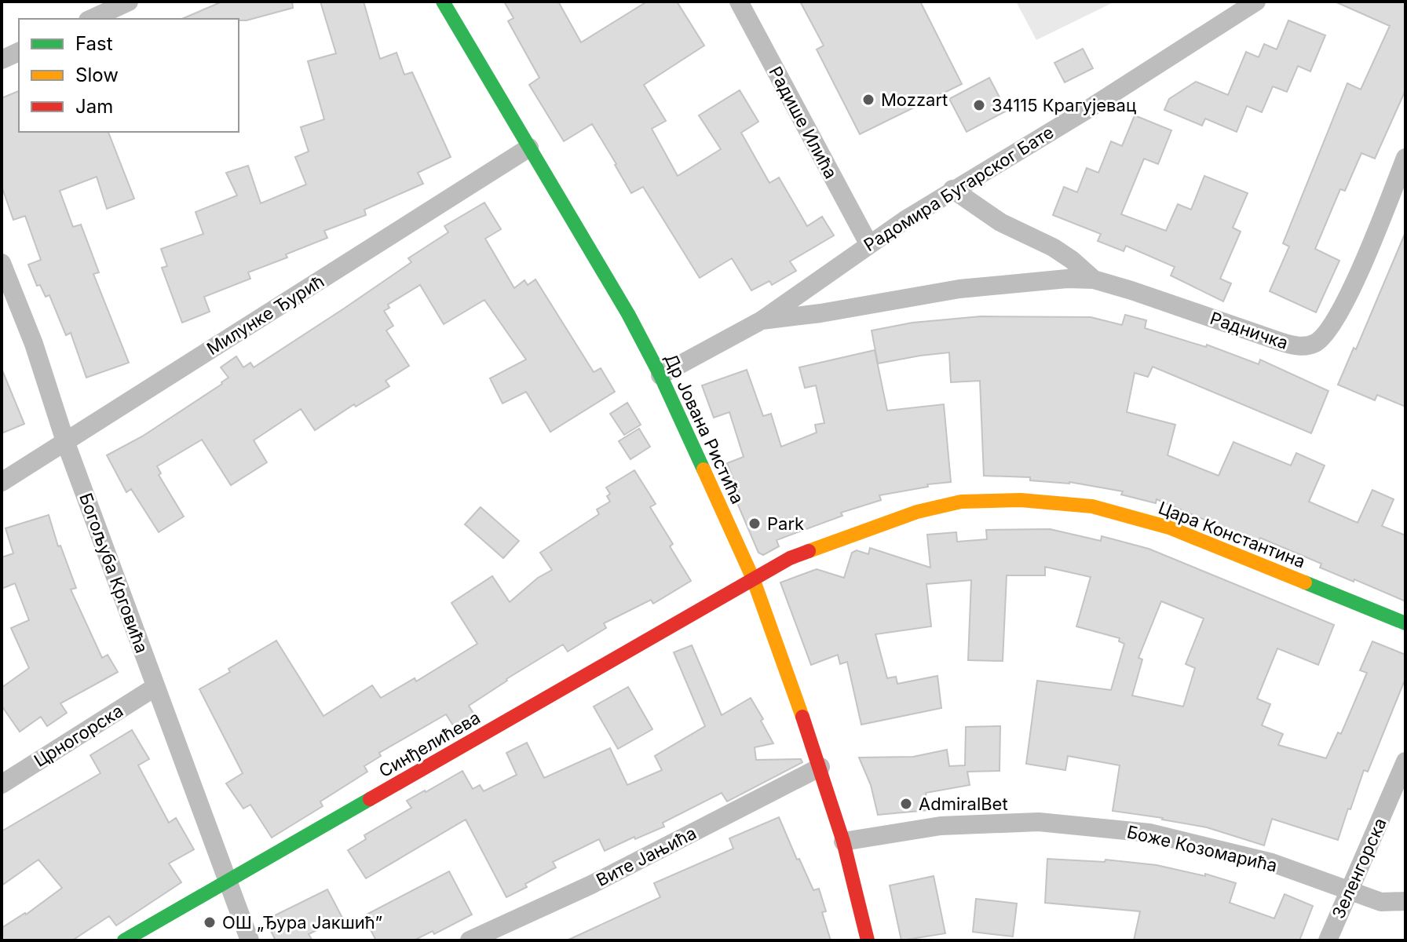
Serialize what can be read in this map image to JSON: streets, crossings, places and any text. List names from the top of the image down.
{
  "streets": {
    "street": [
      "Радише Илића",
      "Радомира Бугарског Бате",
      "Милунке Ђурић",
      "Радничка",
      "Др Јована Ристића",
      "Цара Константина",
      "Богољуба Крговића",
      "Црногорска",
      "Синђелићева",
      "Боже Козомарића",
      "Вите Јањића",
      "Зеленгорска"
    ]
  },
  "crossings": [
    ["Радише Илића", "Радомира Бугарског Бате"],
    ["Радомира Бугарског Бате", "Радничка"],
    ["Радомира Бугарског Бате", "Др Јована Ристића"],
    ["Милунке Ђурић", "Др Јована Ристића"],
    ["Милунке Ђурић", "Богољуба Крговића"],
    ["Др Јована Ристића", "Цара Константина"],
    ["Др Јована Ристића", "Синђелићева"],
    ["Др Јована Ристића", "Боже Козомарића"],
    ["Др Јована Ристића", "Вите Јањића"],
    ["Цара Константина", "Синђелићева"],
    ["Богољуба Крговића", "Црногорска"],
    ["Богољуба Крговића", "Синђелићева"],
    ["Боже Козомарића", "Зеленгорска"]
  ],
  "places": [
    "Mozzart",
    "34115 Крагујевац",
    "Park",
    "AdmiralBet",
    "ОШ „Ђура Јакшић”"
  ],
  "legend": ["Fast", "Slow", "Jam"]
}
